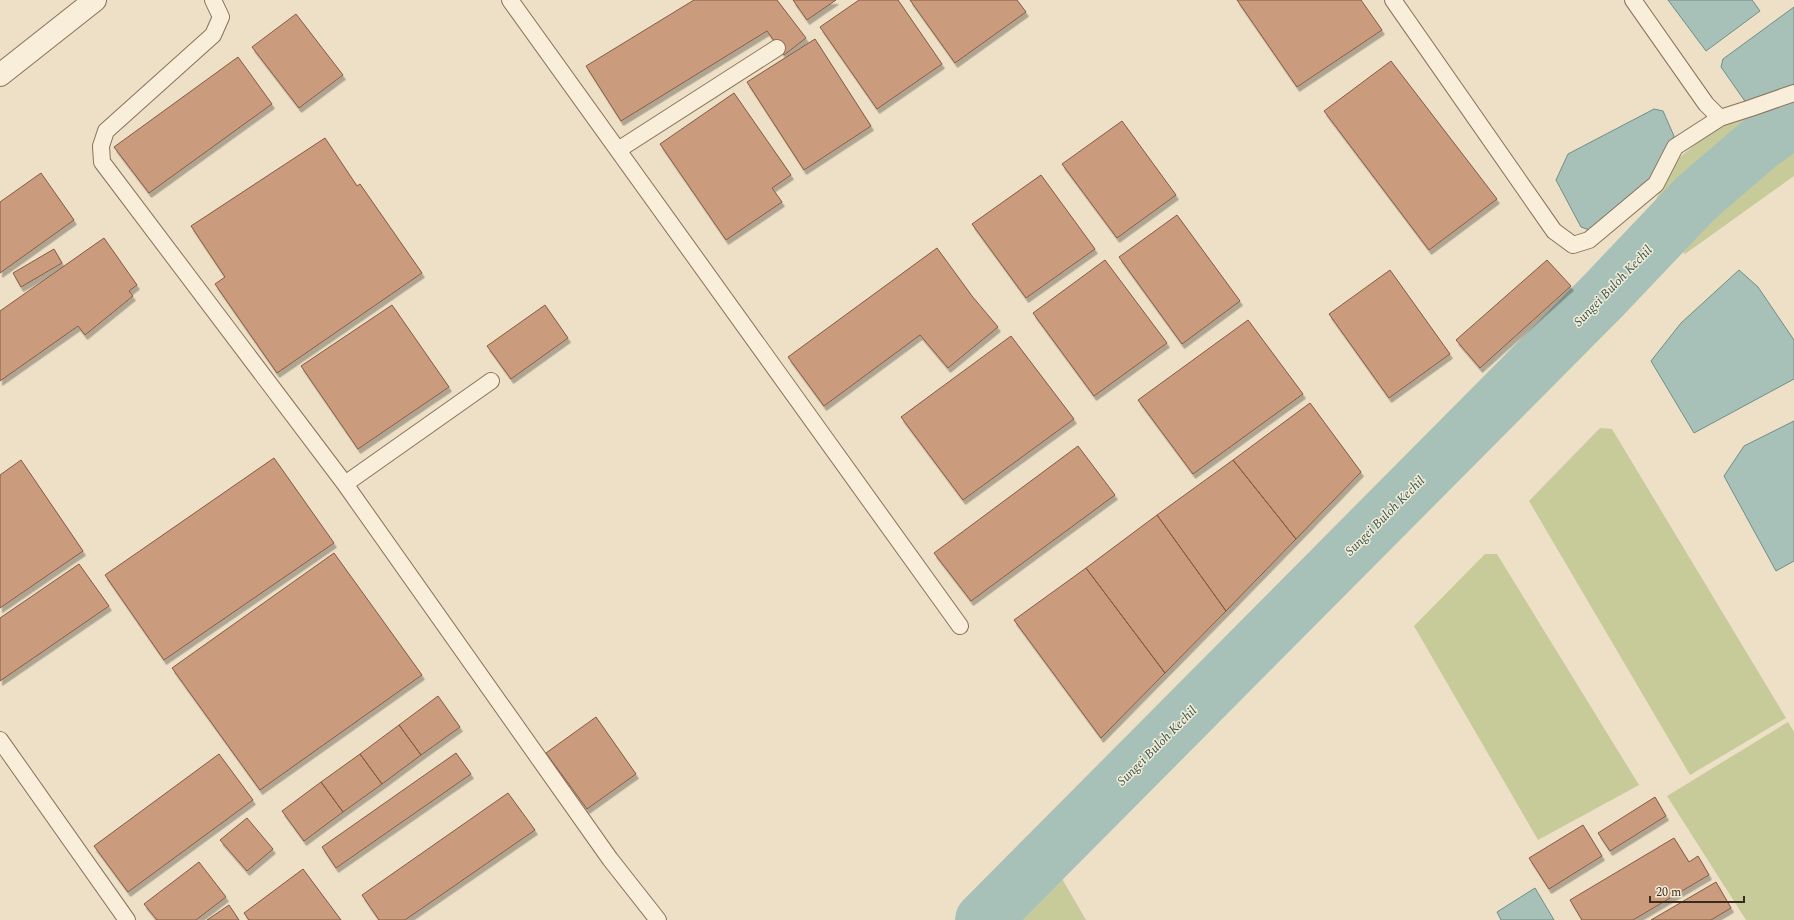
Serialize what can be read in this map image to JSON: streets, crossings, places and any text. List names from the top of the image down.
{
  "water": ["Sungei Buloh Kechil"],
  "scale_bar": "20 m"
}
